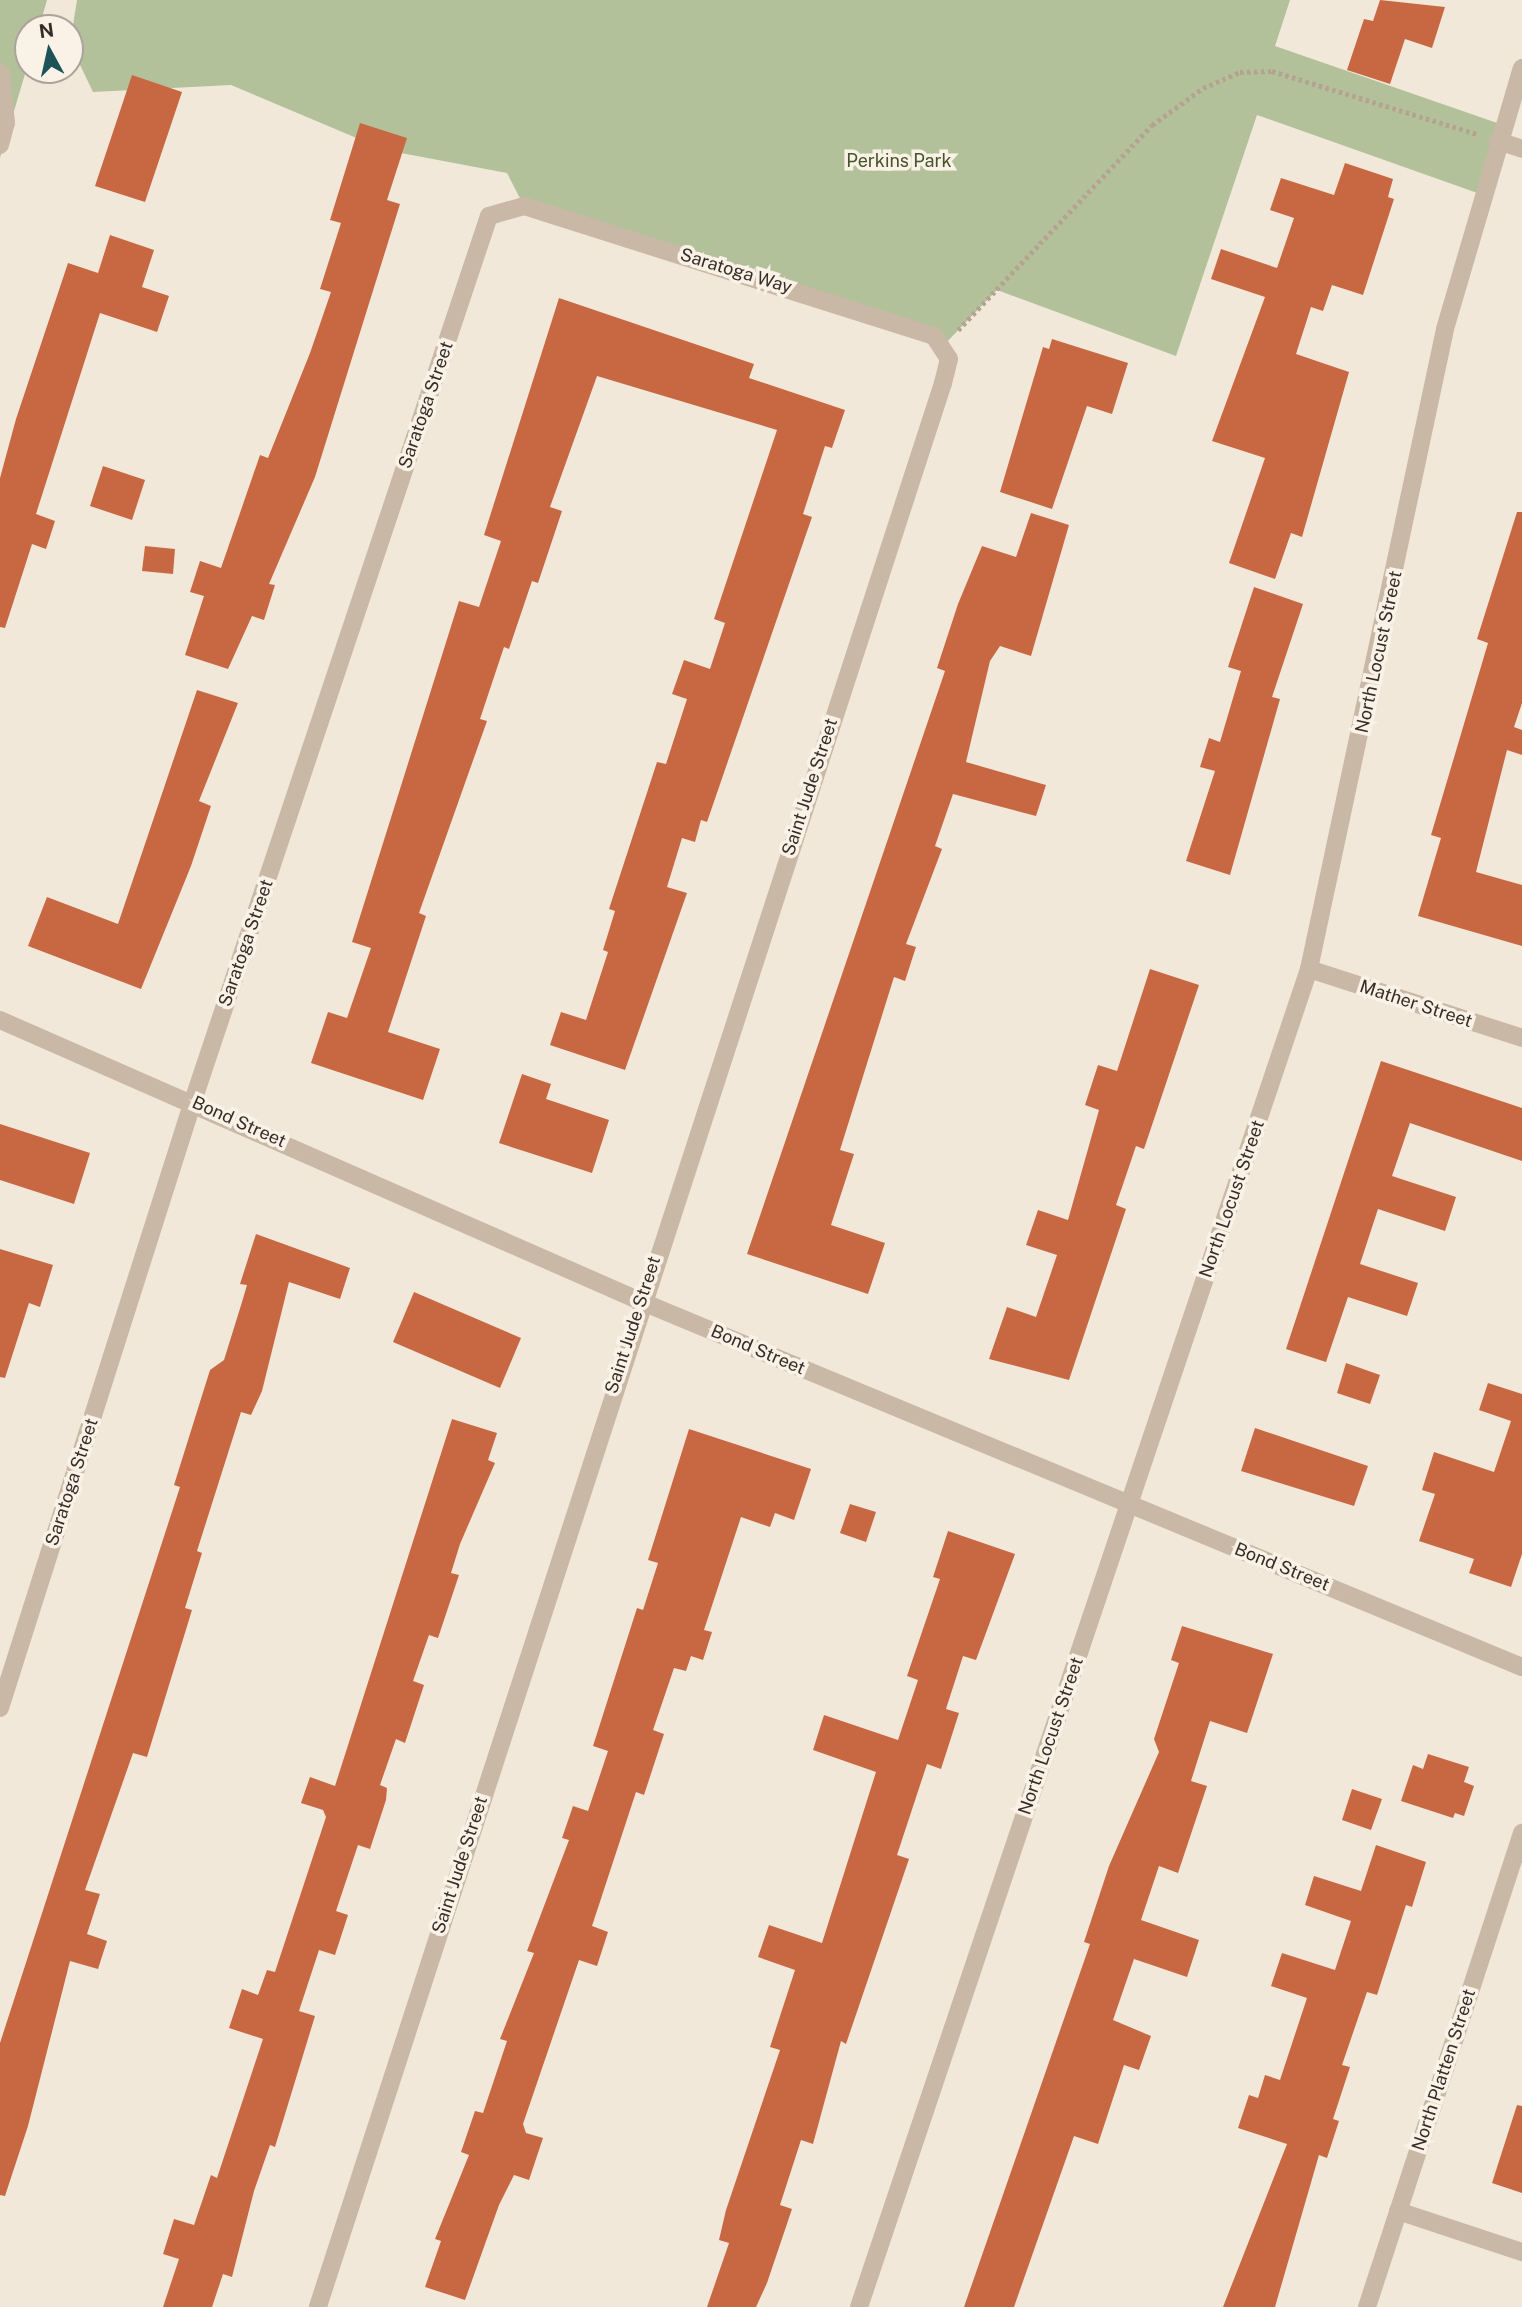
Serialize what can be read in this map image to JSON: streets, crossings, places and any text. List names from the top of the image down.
{
  "streets": {
    "street": [
      "Saratoga Way",
      "Saratoga Street",
      "North Locust Street",
      "Saint Jude Street",
      "Mather Street",
      "Bond Street",
      "North Platten Street"
    ]
  },
  "crossings": [
    ["Saratoga Way", "Saratoga Street"],
    ["Saratoga Way", "Saint Jude Street"],
    ["Saratoga Street", "Bond Street"],
    ["North Locust Street", "Mather Street"],
    ["North Locust Street", "Bond Street"],
    ["Saint Jude Street", "Bond Street"]
  ],
  "parks": ["Perkins Park"],
  "north": "top"
}
